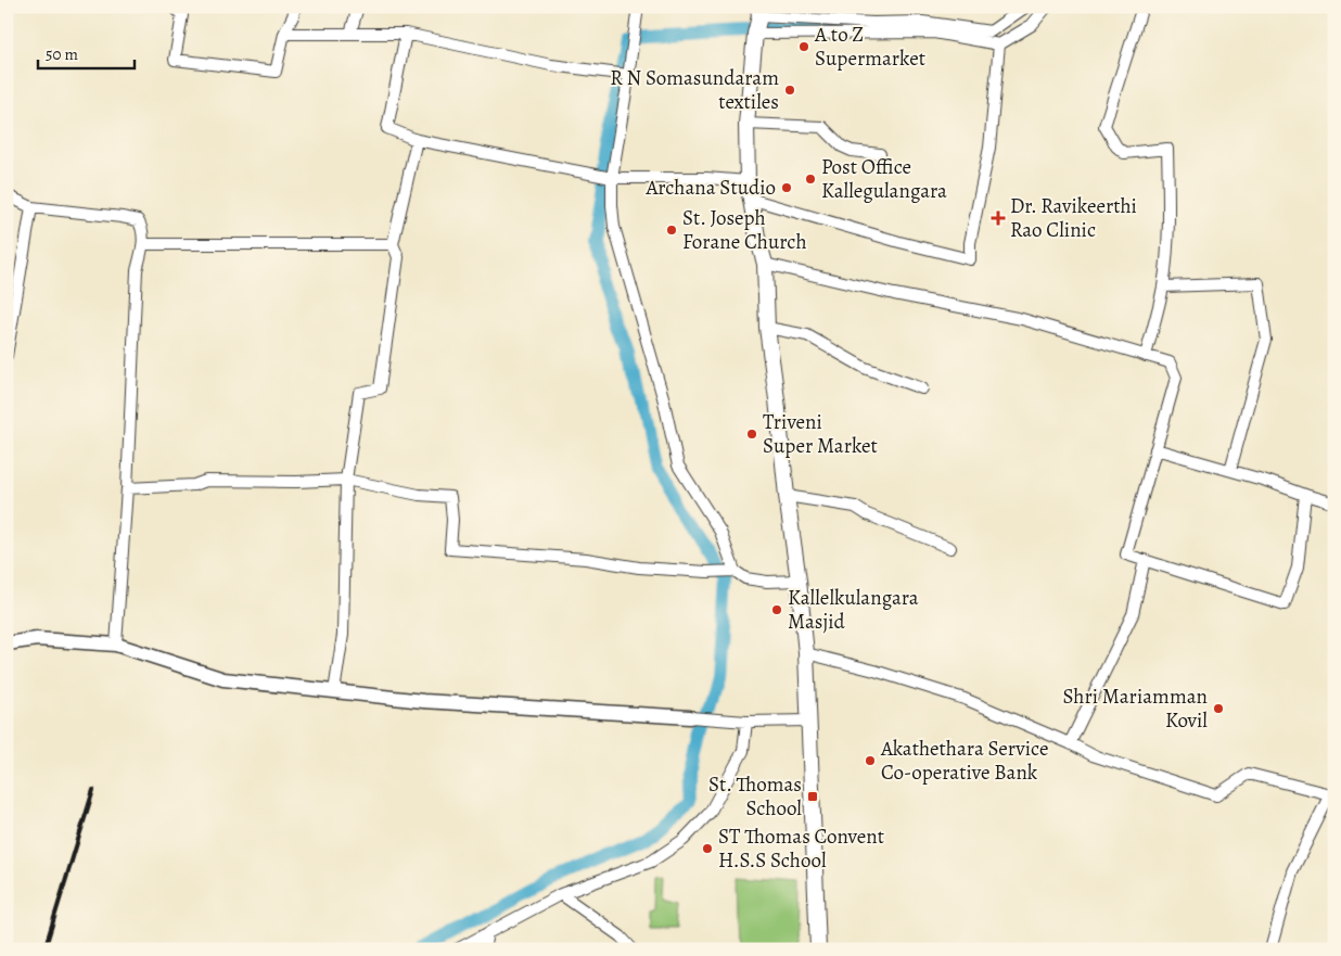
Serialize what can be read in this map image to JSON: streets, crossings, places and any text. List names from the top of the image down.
{
  "places": {
    "other": [
      "A to Z Supermarket",
      "R N Somasundaram textiles",
      "Post Office Kallegulangara",
      "Archana Studio",
      "St. Joseph Forane Church",
      "Triveni Super Market",
      "Kallelkulangara Masjid",
      "Shri Mariamman Kovil",
      "Akathethara Service Co-operative Bank",
      "ST Thomas Convent H.S.S School"
    ],
    "health": ["Dr. Ravikeerthi Rao Clinic"],
    "transit": ["St. Thomas School"]
  },
  "scale_bar": "50 m"
}
